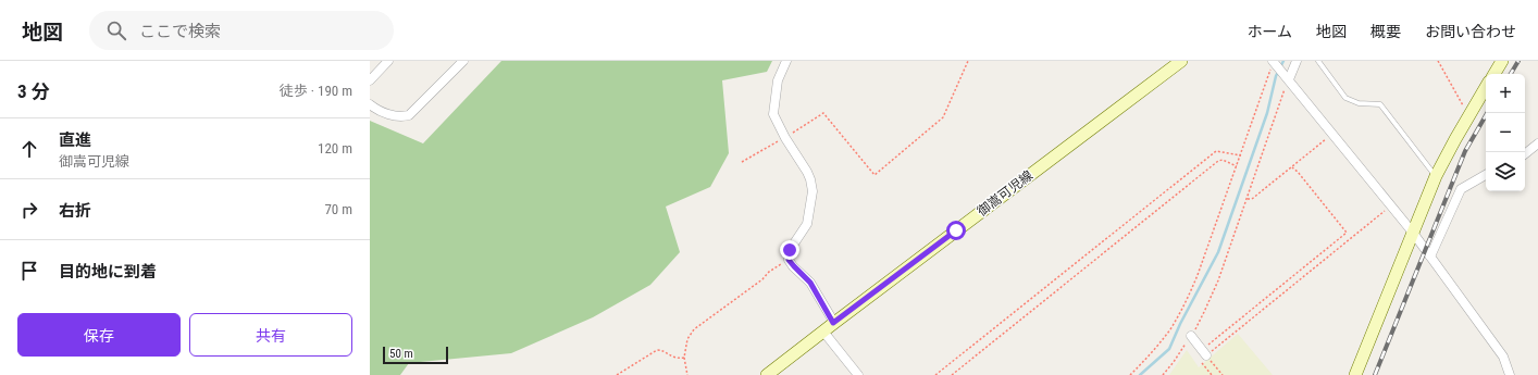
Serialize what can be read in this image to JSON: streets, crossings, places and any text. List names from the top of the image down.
{
  "streets": {
    "main road": ["御嵩可児線"]
  },
  "scale_bar": "50 m",
  "page": {
    "header": "地図",
    "search": "ここで検索",
    "nav": [
      "ホーム",
      "地図",
      "概要",
      "お問い合わせ"
    ],
    "heading": ["3 分", "徒歩 · 190 m"],
    "map_buttons": ["+", "−"],
    "list": [
      ["直進", "御嵩可児線", "120 m"],
      ["右折", "70 m"],
      "目的地に到着"
    ],
    "buttons": ["保存", "共有"],
    "scale": "50 m"
  }
}
